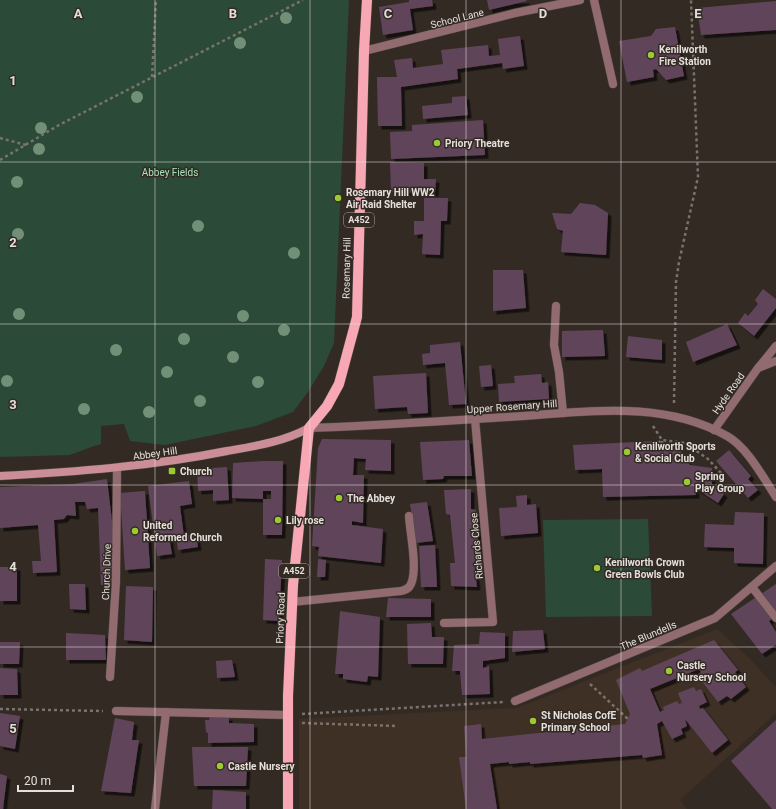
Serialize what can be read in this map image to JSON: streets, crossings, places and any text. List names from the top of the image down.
{
  "streets": {
    "main road": [
      "A452",
      "Rosemary Hill",
      "Abbey Hill",
      "Priory Road"
    ],
    "street": [
      "School Lane",
      "Hyde Road",
      "Upper Rosemary Hill",
      "Richards Close",
      "Church Drive",
      "The Blundells"
    ]
  },
  "crossings": [
    ["School Lane", "Rosemary Hill"],
    ["Rosemary Hill", "Upper Rosemary Hill"],
    ["Rosemary Hill", "Abbey Hill"],
    ["Rosemary Hill", "Priory Road"],
    ["Hyde Road", "Upper Rosemary Hill"],
    ["Upper Rosemary Hill", "Abbey Hill"],
    ["Upper Rosemary Hill", "Richards Close"],
    ["Upper Rosemary Hill", "Priory Road"],
    ["Abbey Hill", "Church Drive"],
    ["Abbey Hill", "Priory Road"]
  ],
  "parks": ["Abbey Fields"],
  "places": {
    "other": [
      "Kenilworth Fire Station",
      "Priory Theatre",
      "Rosemary Hill WW2 Air Raid Shelter",
      "Kenilworth Sports & Social Club",
      "Spring Play Group",
      "The Abbey",
      "Lily rose",
      "United Reformed Church",
      "Kenilworth Crown Green Bowls Club",
      "Castle Nursery School",
      "St Nicholas CofE Primary School",
      "Castle Nursery"
    ],
    "transit": ["Church"]
  },
  "scale_bar": "20 m",
  "grid": {
    "columns": [
      "A",
      "B",
      "C",
      "D",
      "E"
    ],
    "rows": [
      "1",
      "2",
      "3",
      "4",
      "5"
    ]
  }
}
